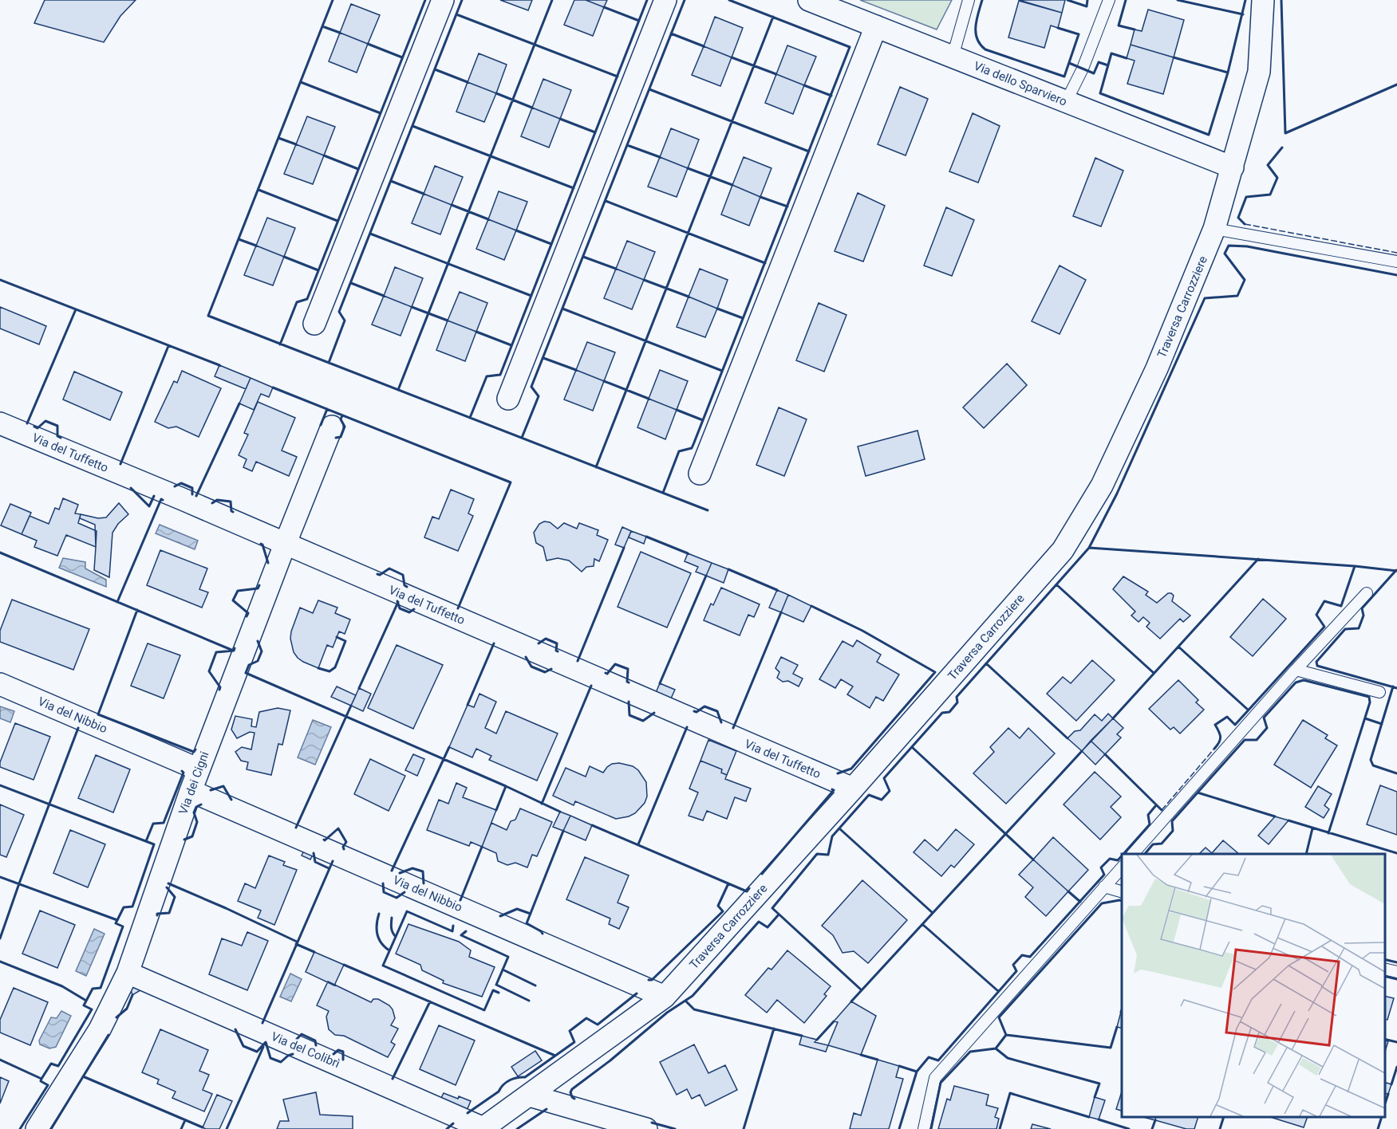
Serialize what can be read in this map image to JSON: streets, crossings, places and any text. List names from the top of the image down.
{
  "streets": {
    "street": [
      "Via dello Sparviero",
      "Traversa Carrozziere",
      "Via del Tuffetto",
      "Via del Nibbio",
      "Via dei Cigni",
      "Via del Colibrì"
    ]
  },
  "crossings": [
    ["Via dello Sparviero", "Traversa Carrozziere"],
    ["Traversa Carrozziere", "Via del Tuffetto"],
    ["Traversa Carrozziere", "Via del Nibbio"],
    ["Traversa Carrozziere", "Via del Colibrì"],
    ["Via del Tuffetto", "Via dei Cigni"],
    ["Via del Nibbio", "Via dei Cigni"],
    ["Via dei Cigni", "Via del Colibrì"]
  ]
}
